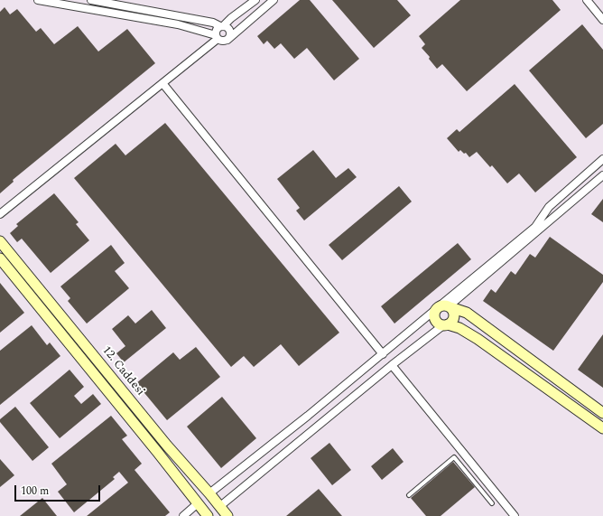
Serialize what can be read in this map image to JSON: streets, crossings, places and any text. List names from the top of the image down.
{
  "streets": {
    "street": ["12. Caddesi"]
  },
  "scale_bar": "100 m"
}
